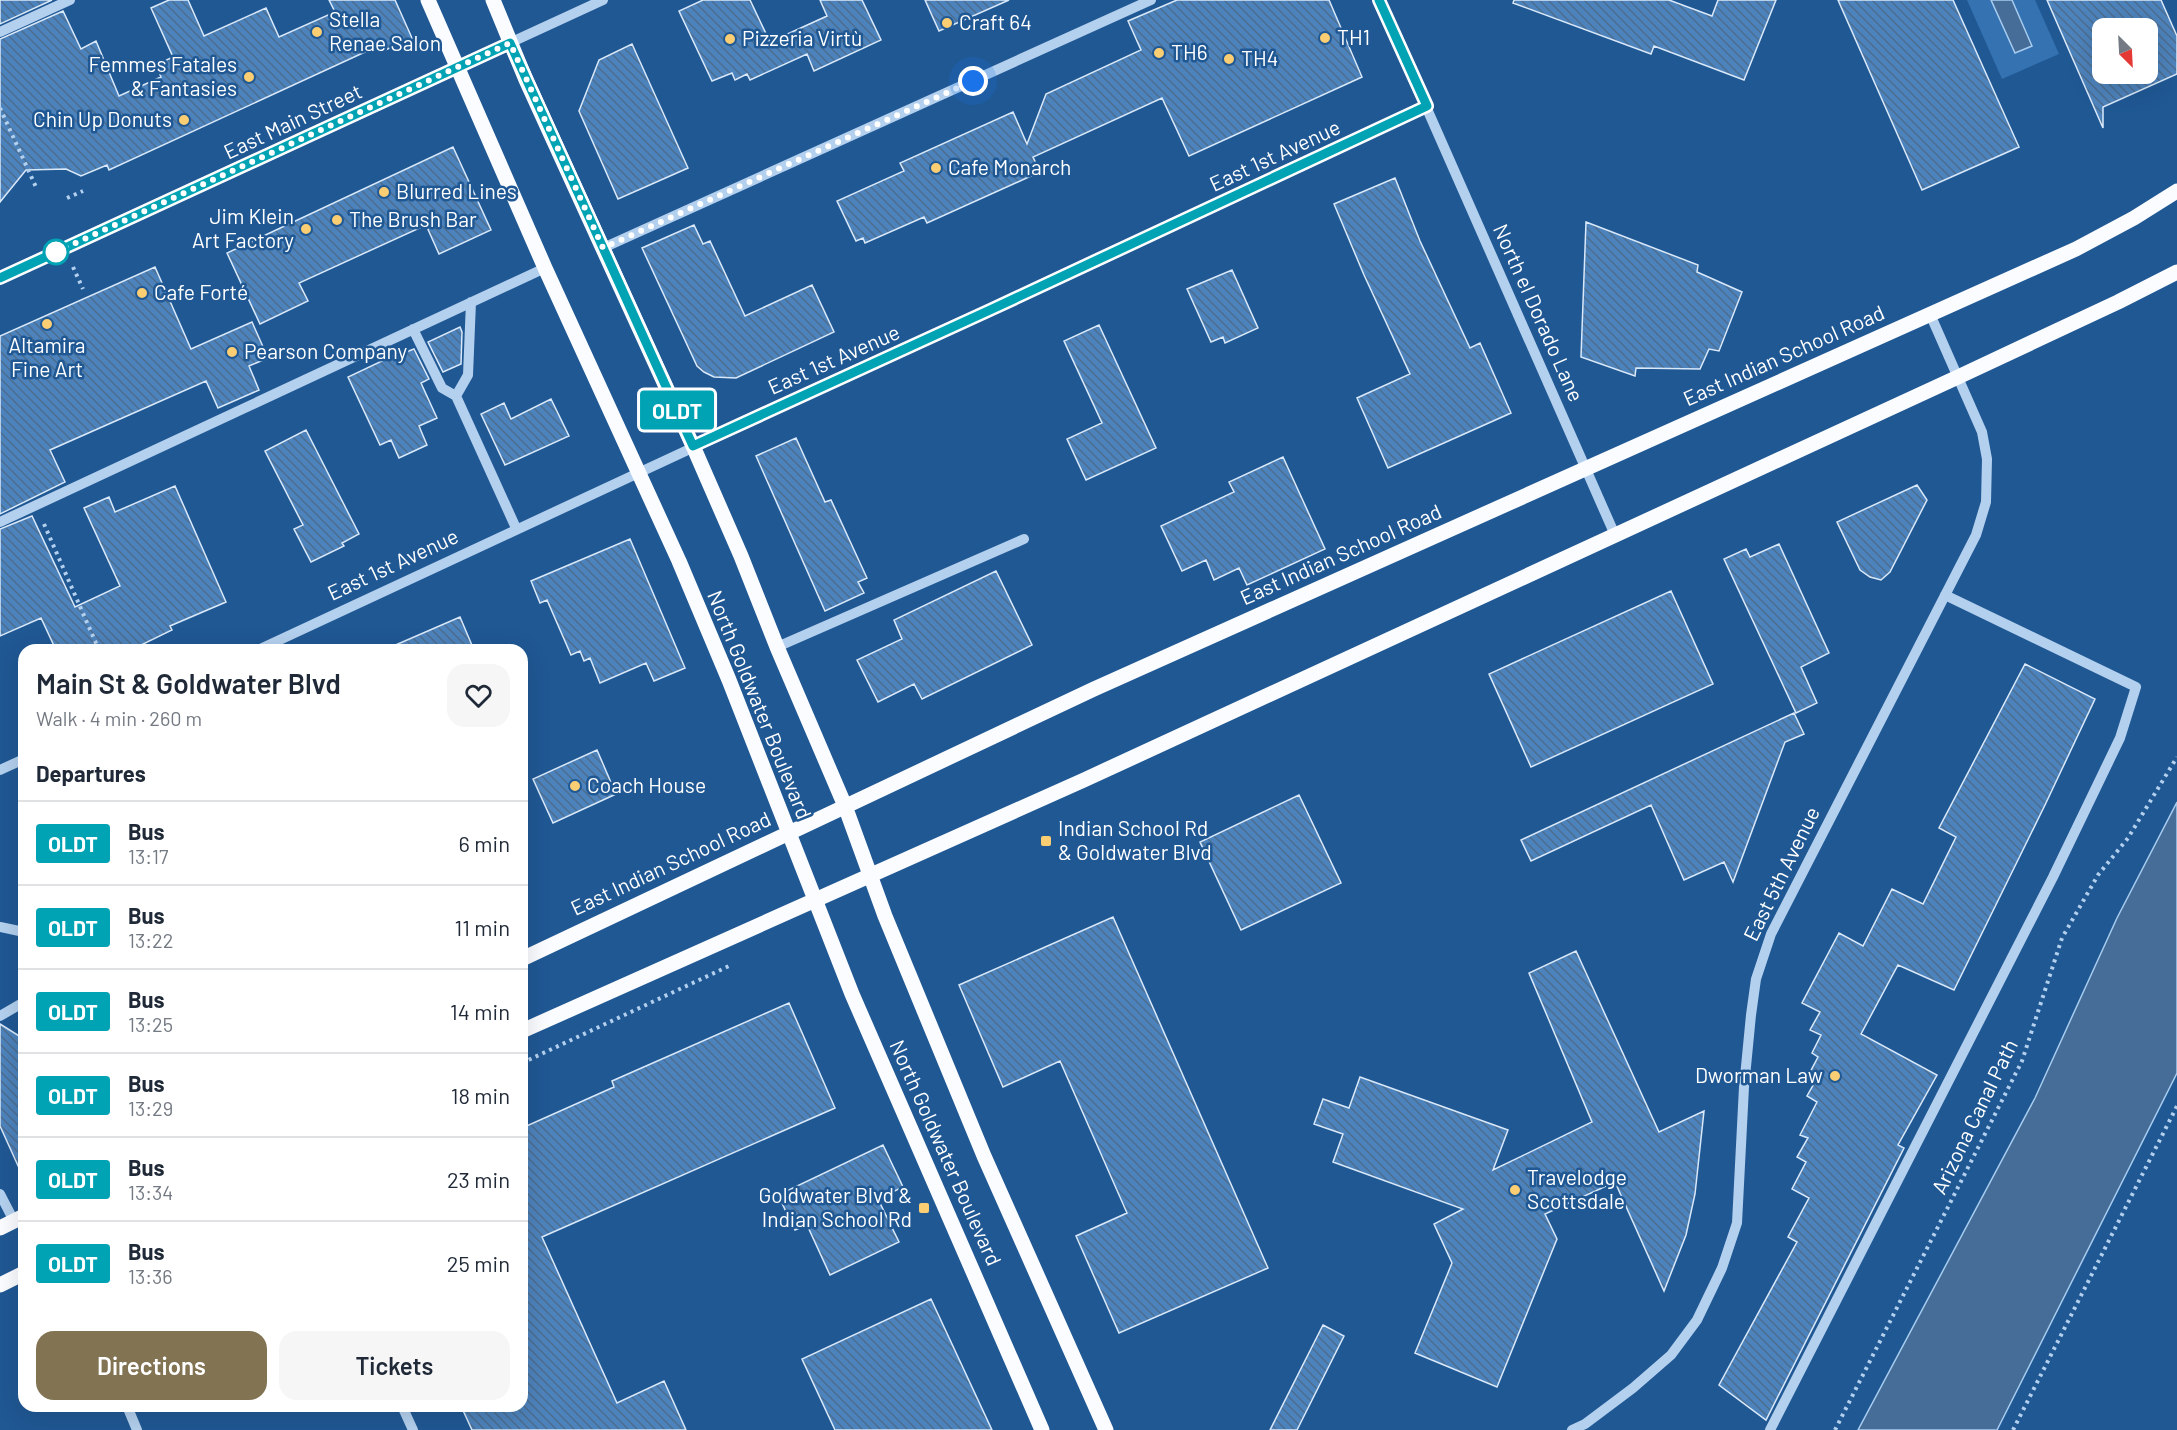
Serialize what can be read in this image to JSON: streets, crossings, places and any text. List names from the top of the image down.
{
  "streets": {
    "main road": ["East Indian School Road", "North Goldwater Boulevard"],
    "street": [
      "East Main Street",
      "East 1st Avenue",
      "North el Dorado Lane",
      "East 5th Avenue"
    ],
    "path": ["Arizona Canal Path"]
  },
  "crossings": [
    ["East Main Street", "North Goldwater Boulevard"],
    ["East 1st Avenue", "North el Dorado Lane"],
    ["East 1st Avenue", "North Goldwater Boulevard"],
    ["North el Dorado Lane", "East Indian School Road"],
    ["East Indian School Road", "North Goldwater Boulevard"],
    ["East Indian School Road", "East 5th Avenue"]
  ],
  "places": {
    "other": [
      "Craft 64",
      "Stella Renae Salon",
      "TH1",
      "Pizzeria Virtù",
      "TH6",
      "TH4",
      "Femmes Fatales & Fantasies",
      "Chin Up Donuts",
      "Cafe Monarch",
      "Blurred Lines",
      "The Brush Bar",
      "Jim Klein Art Factory",
      "Cafe Forté",
      "Altamira Fine Art",
      "Pearson Company",
      "Coach House",
      "Dworman Law",
      "Travelodge Scottsdale"
    ],
    "transit": ["Indian School Rd & Goldwater Blvd", "Goldwater Blvd & Indian School Rd"]
  },
  "lines": ["bus line OLDT"],
  "north": "bottom right",
  "page": {
    "on_map": "OLDT",
    "heading": [
      ["Main St & Goldwater Blvd", "Walk · 4 min · 260 m"],
      "Departures"
    ],
    "list": [
      {
        "mark": "OLDT",
        "name": "Bus",
        "note": "13:17",
        "value": "6 min"
      },
      {
        "mark": "OLDT",
        "name": "Bus",
        "note": "13:22",
        "value": "11 min"
      },
      {
        "mark": "OLDT",
        "name": "Bus",
        "note": "13:25",
        "value": "14 min"
      },
      {
        "mark": "OLDT",
        "name": "Bus",
        "note": "13:29",
        "value": "18 min"
      },
      {
        "mark": "OLDT",
        "name": "Bus",
        "note": "13:34",
        "value": "23 min"
      },
      {
        "mark": "OLDT",
        "name": "Bus",
        "note": "13:36",
        "value": "25 min"
      }
    ],
    "buttons": ["Directions", "Tickets"]
  }
}
